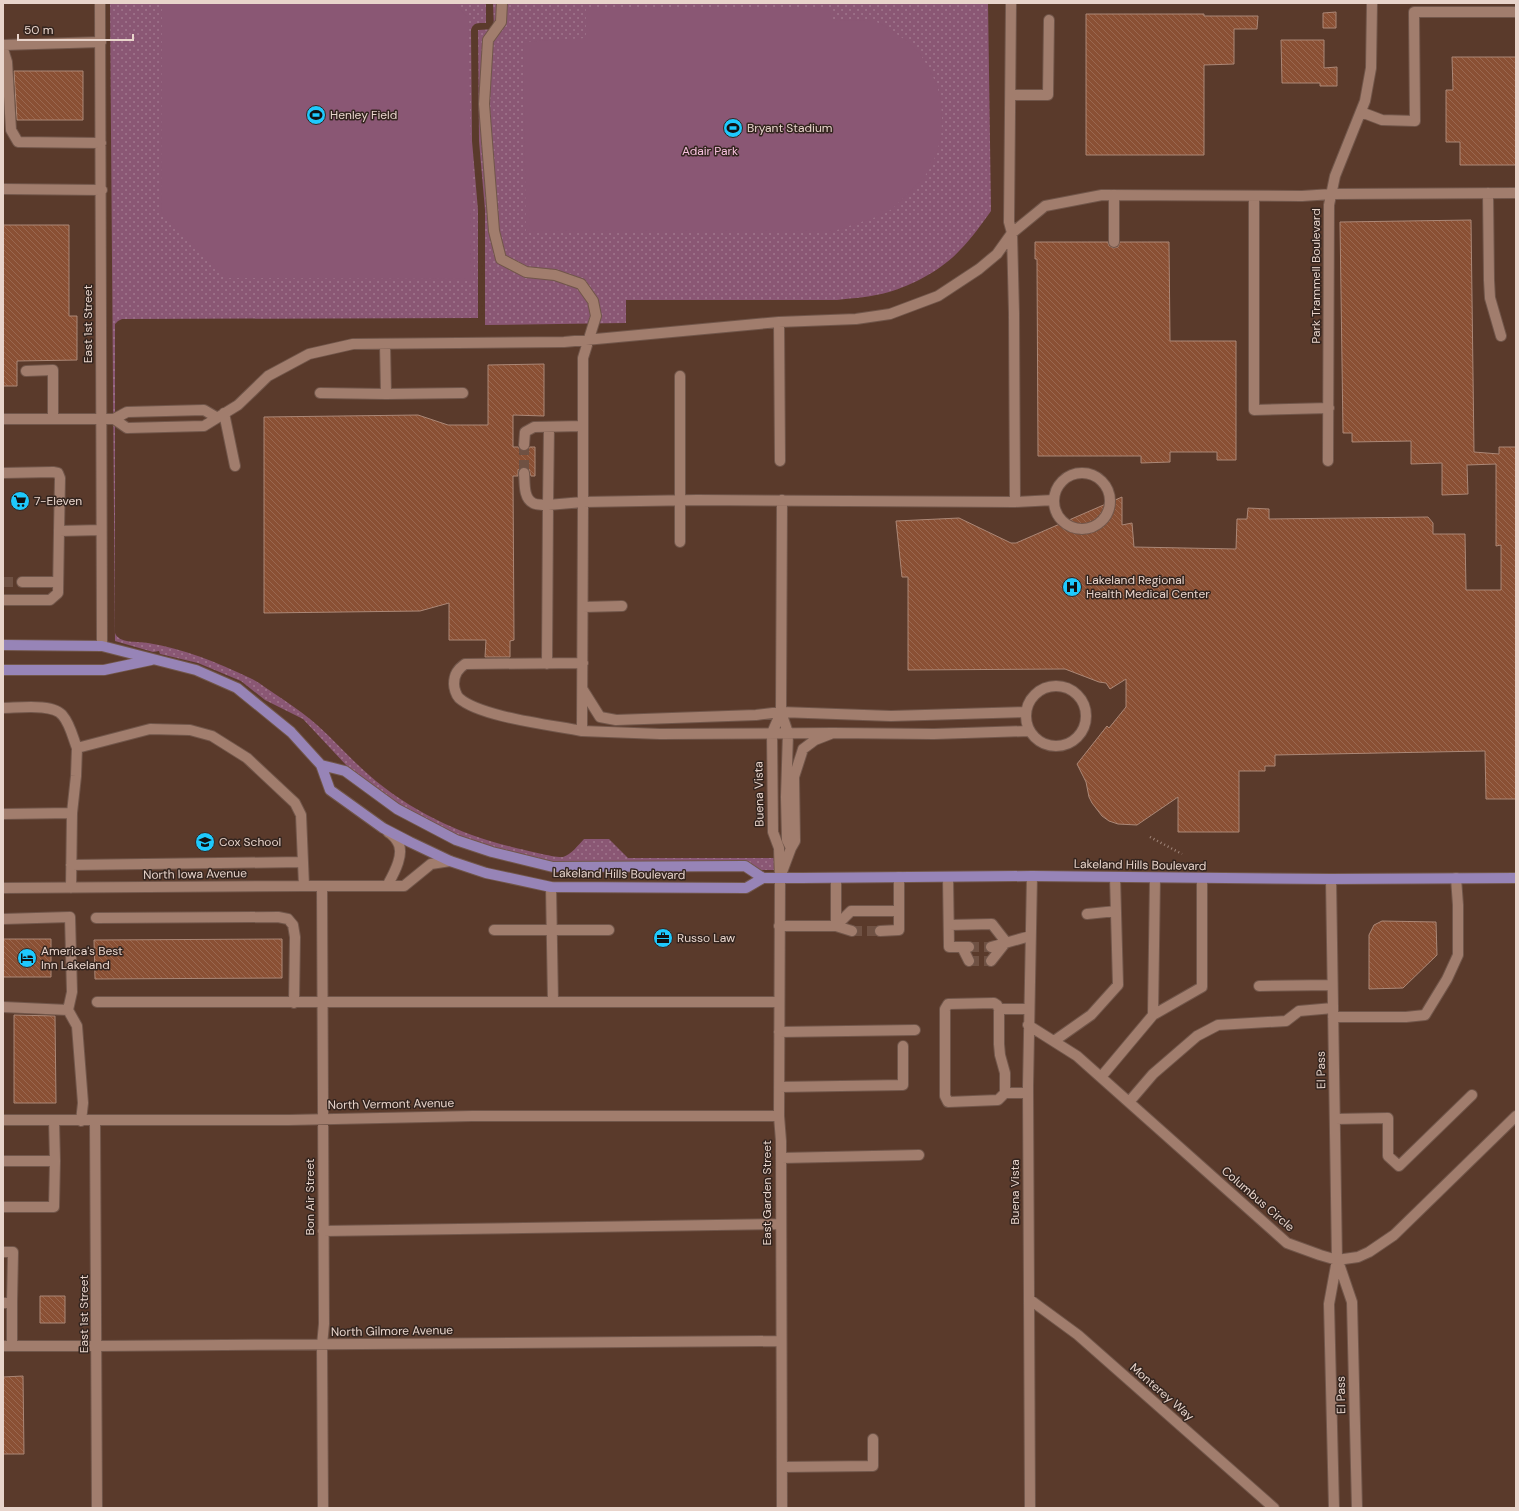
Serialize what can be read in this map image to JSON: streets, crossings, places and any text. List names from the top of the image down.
{
  "streets": {
    "main road": ["Lakeland Hills Boulevard"],
    "street": [
      "Park Trammell Boulevard",
      "East 1st Street",
      "Buena Vista",
      "North Iowa Avenue",
      "El Pass",
      "North Vermont Avenue",
      "East Garden Street",
      "Bon Air Street",
      "Columbus Circle",
      "North Gilmore Avenue",
      "Monterey Way"
    ]
  },
  "crossings": [
    ["East 1st Street", "Lakeland Hills Boulevard"],
    ["East 1st Street", "North Vermont Avenue"],
    ["East 1st Street", "North Gilmore Avenue"],
    ["Buena Vista", "Lakeland Hills Boulevard"],
    ["Buena Vista", "East Garden Street"],
    ["Buena Vista", "Columbus Circle"],
    ["Buena Vista", "Monterey Way"],
    ["Lakeland Hills Boulevard", "North Iowa Avenue"],
    ["Lakeland Hills Boulevard", "El Pass"],
    ["Lakeland Hills Boulevard", "East Garden Street"],
    ["North Iowa Avenue", "Bon Air Street"],
    ["El Pass", "Columbus Circle"],
    ["North Vermont Avenue", "East Garden Street"],
    ["North Vermont Avenue", "Bon Air Street"],
    ["East Garden Street", "North Gilmore Avenue"],
    ["Bon Air Street", "North Gilmore Avenue"]
  ],
  "parks": ["Adair Park"],
  "places": {
    "sports": ["Henley Field", "Bryant Stadium"],
    "supermarket": ["7-Eleven"],
    "hospital": ["Lakeland Regional Health Medical Center"],
    "school or university": ["Cox School"],
    "office": ["Russo Law"],
    "hotel": ["America's Best Inn Lakeland"]
  },
  "scale_bar": "50 m"
}
